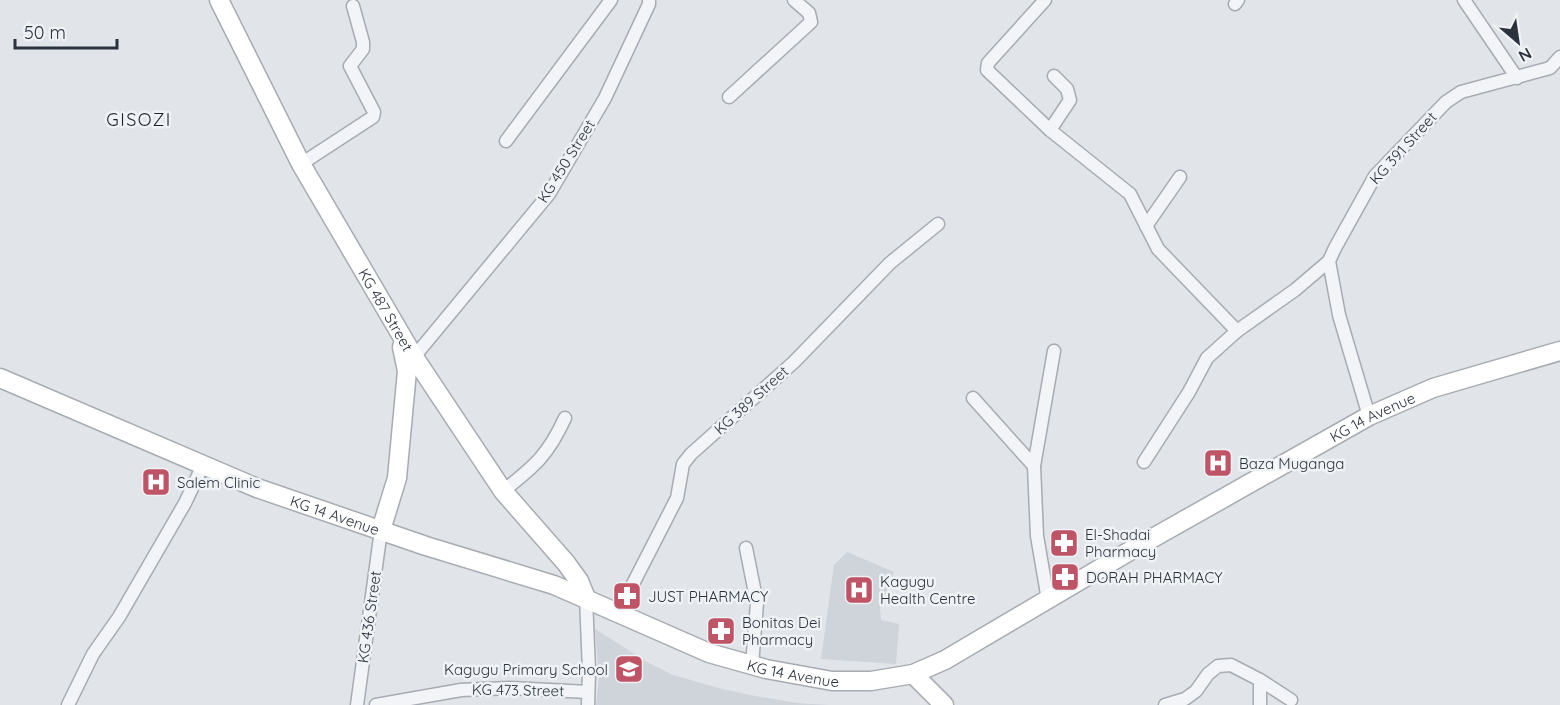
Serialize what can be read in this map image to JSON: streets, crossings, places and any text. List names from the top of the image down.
{
  "streets": {
    "main road": ["KG 487 Street", "KG 14 Avenue"],
    "street": [
      "KG 391 Street",
      "KG 450 Street",
      "KG 389 Street",
      "KG 436 Street",
      "KG 473 Street"
    ]
  },
  "crossings": [
    ["KG 450 Street", "KG 487 Street"],
    ["KG 487 Street", "KG 14 Avenue"],
    ["KG 389 Street", "KG 14 Avenue"],
    ["KG 14 Avenue", "KG 436 Street"]
  ],
  "districts": ["GISOZI"],
  "places": {
    "hospital": ["Baza Muganga", "Salem Clinic", "Kagugu Health Centre"],
    "pharmacy": [
      "El-Shadai Pharmacy",
      "DORAH PHARMACY",
      "JUST PHARMACY",
      "Bonitas Dei Pharmacy"
    ],
    "school or university": ["Kagugu Primary School"]
  },
  "scale_bar": "50 m",
  "north": "bottom right"
}
